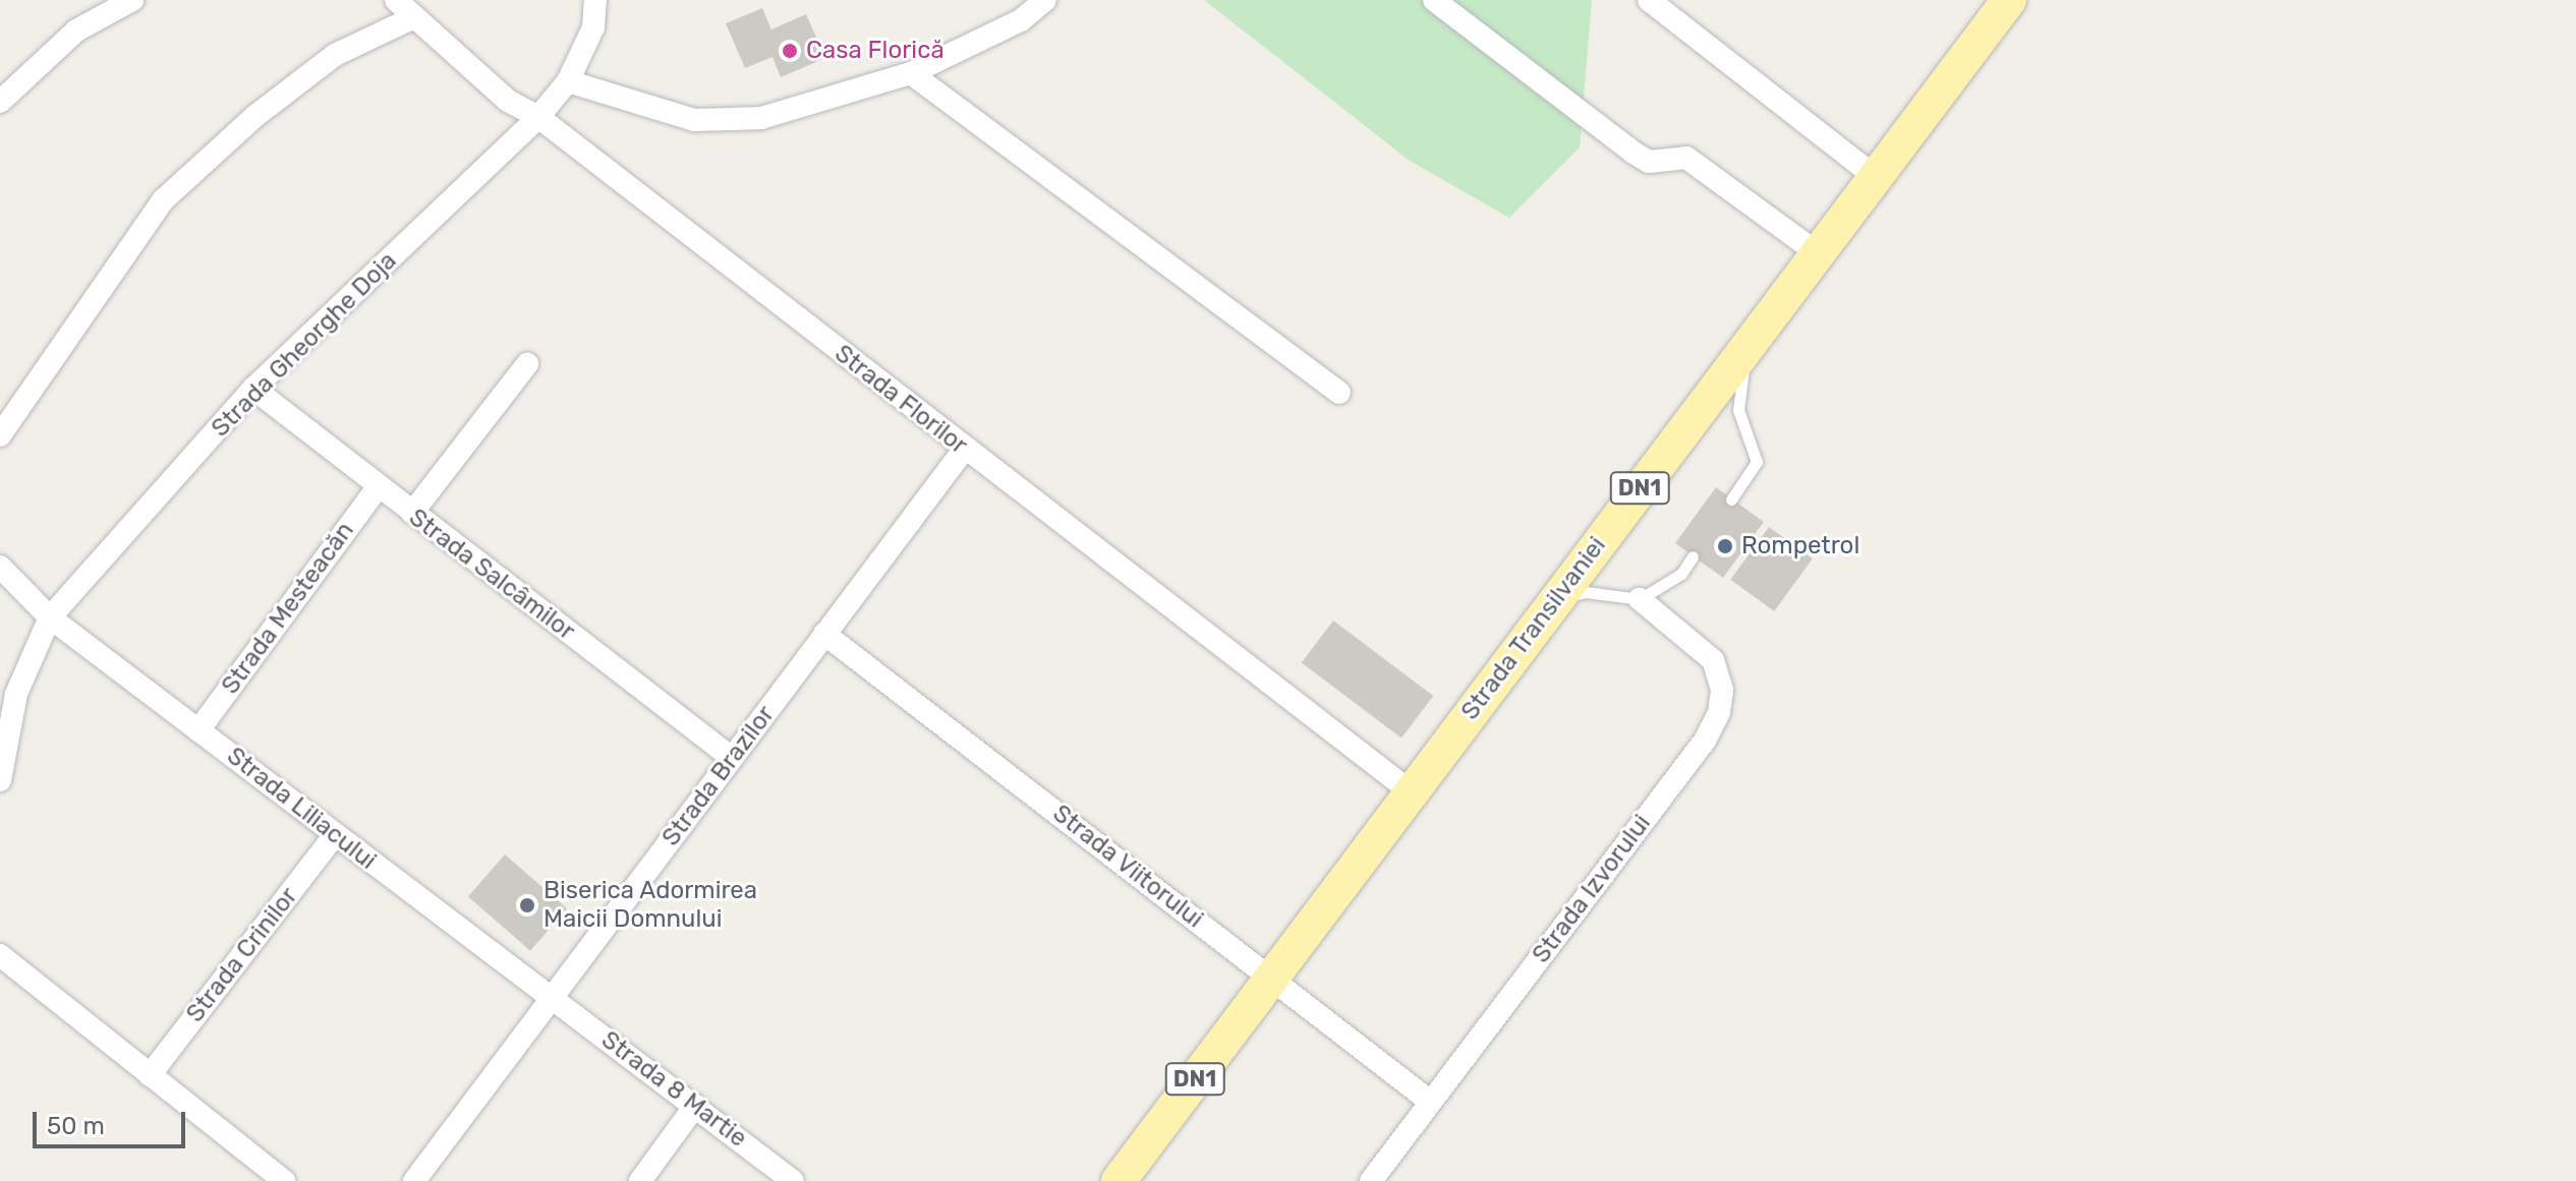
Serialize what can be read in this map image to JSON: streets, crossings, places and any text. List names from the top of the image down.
{
  "streets": {
    "main road": ["DN1", "Strada Transilvaniei"],
    "street": [
      "Strada Gheorghe Doja",
      "Strada Florilor",
      "Strada Salcâmilor",
      "Strada Mesteacăn",
      "Strada Brazilor",
      "Strada Liliacului",
      "Strada Viitorului",
      "Strada Izvorului",
      "Strada Crinilor",
      "Strada 8 Martie"
    ]
  },
  "crossings": [
    ["Strada Gheorghe Doja", "Strada Florilor"],
    ["Strada Gheorghe Doja", "Strada Salcâmilor"],
    ["Strada Gheorghe Doja", "Strada Liliacului"],
    ["Strada Florilor", "Strada Transilvaniei"],
    ["Strada Florilor", "Strada Brazilor"],
    ["Strada Salcâmilor", "Strada Mesteacăn"],
    ["Strada Salcâmilor", "Strada Brazilor"],
    ["Strada Mesteacăn", "Strada Liliacului"],
    ["Strada Transilvaniei", "Strada Viitorului"],
    ["Strada Brazilor", "Strada Liliacului"],
    ["Strada Brazilor", "Strada Viitorului"],
    ["Strada Brazilor", "Strada 8 Martie"],
    ["Strada Liliacului", "Strada Crinilor"],
    ["Strada Liliacului", "Strada 8 Martie"],
    ["Strada Viitorului", "Strada Izvorului"]
  ],
  "places": ["Casa Florică", "Rompetrol", "Biserica Adormirea Maicii Domnului"],
  "scale_bar": "50 m"
}
